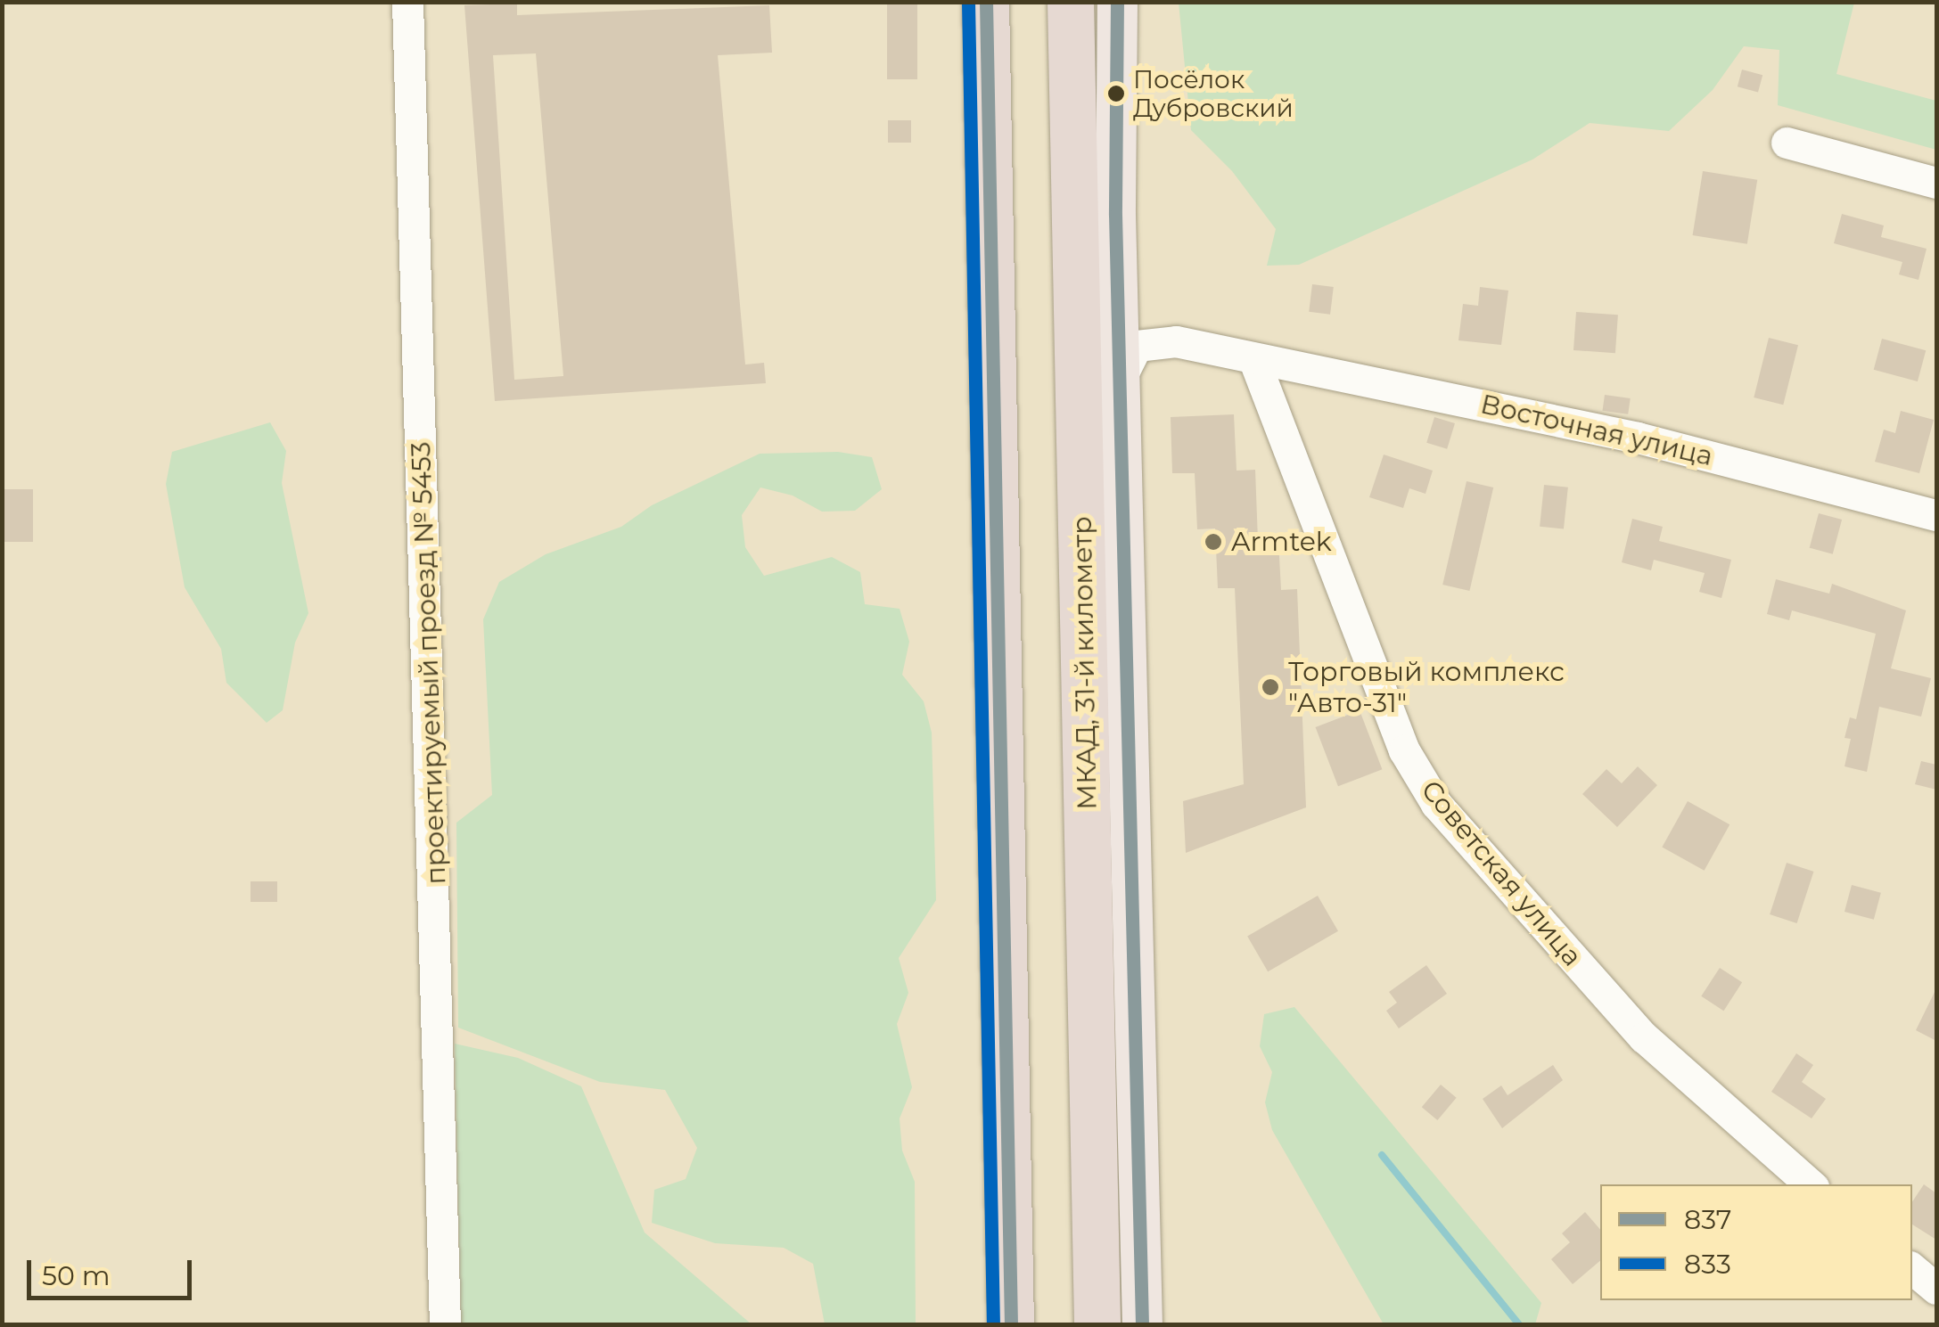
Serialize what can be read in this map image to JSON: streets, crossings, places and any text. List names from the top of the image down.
{
  "streets": {
    "highway": ["МКАД, 31-й километр"],
    "street": ["Восточная улица", "проектируемый проезд № 5453", "Советская улица"]
  },
  "crossings": [
    ["Восточная улица", "Советская улица"]
  ],
  "places": ["Посёлок Дубровский", "Armtek", "Торговый комплекс \"Авто-31\""],
  "lines": ["transit line 837", "transit line 833"],
  "legend": ["837", "833"],
  "scale_bar": "50 m"
}
